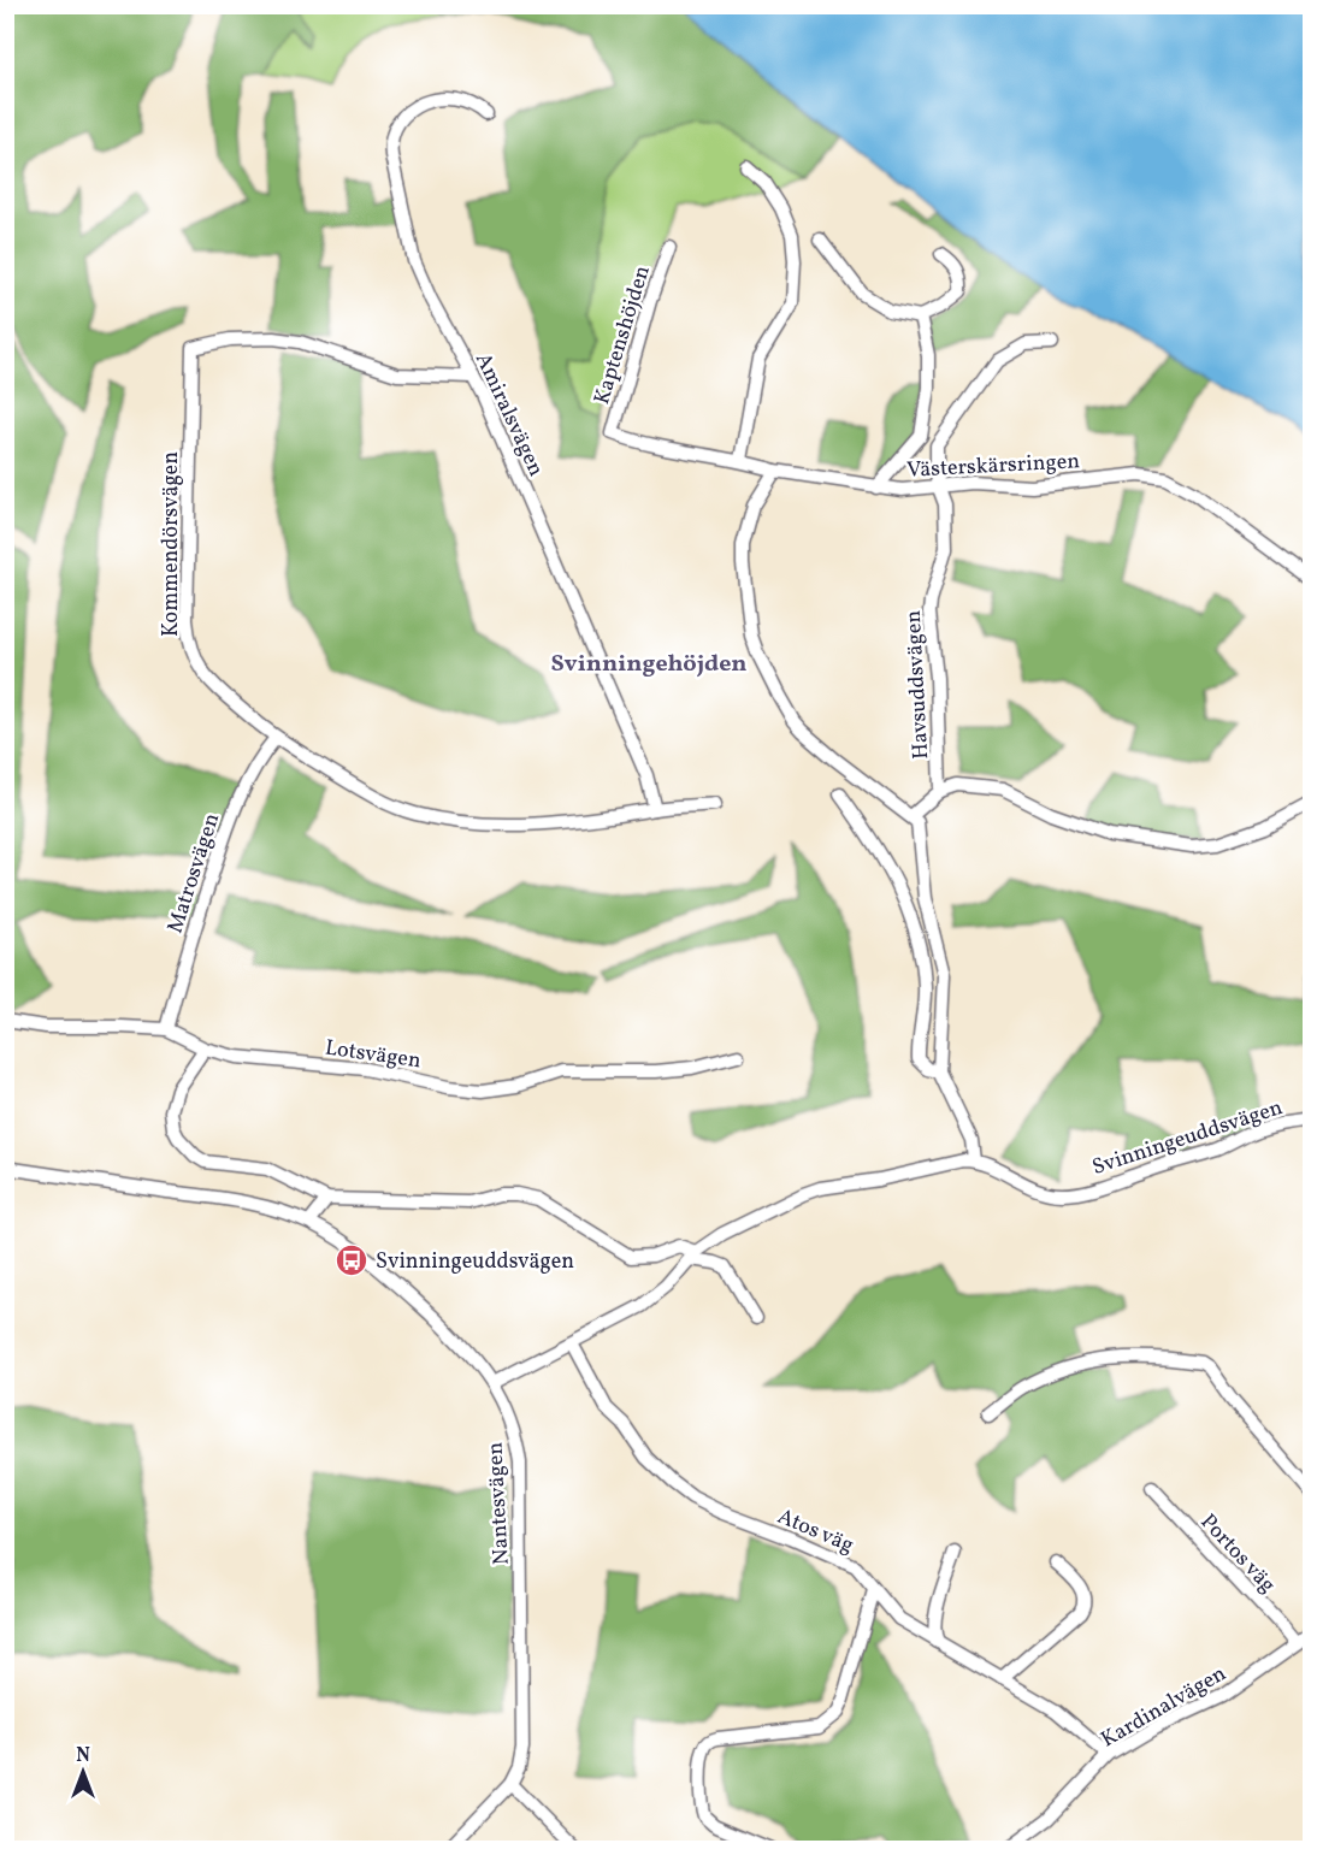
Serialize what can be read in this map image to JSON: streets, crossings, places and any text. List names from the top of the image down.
{
  "streets": {
    "street": [
      "Kaptenshöjden",
      "Amiralsvägen",
      "Västerskärsringen",
      "Kommendörsvägen",
      "Havsuddsvägen",
      "Matrosvägen",
      "Lotsvägen",
      "Svinningeuddsvägen",
      "Nantesvägen",
      "Atos väg",
      "Portos väg",
      "Kardinalvägen"
    ]
  },
  "crossings": [
    ["Kaptenshöjden", "Västerskärsringen"],
    ["Amiralsvägen", "Kommendörsvägen"],
    ["Västerskärsringen", "Havsuddsvägen"],
    ["Kommendörsvägen", "Matrosvägen"],
    ["Matrosvägen", "Lotsvägen"],
    ["Atos väg", "Kardinalvägen"],
    ["Portos väg", "Kardinalvägen"]
  ],
  "districts": ["Svinningehöjden"],
  "places": {
    "bus stop": ["Svinningeuddsvägen"]
  },
  "north": "top"
}
